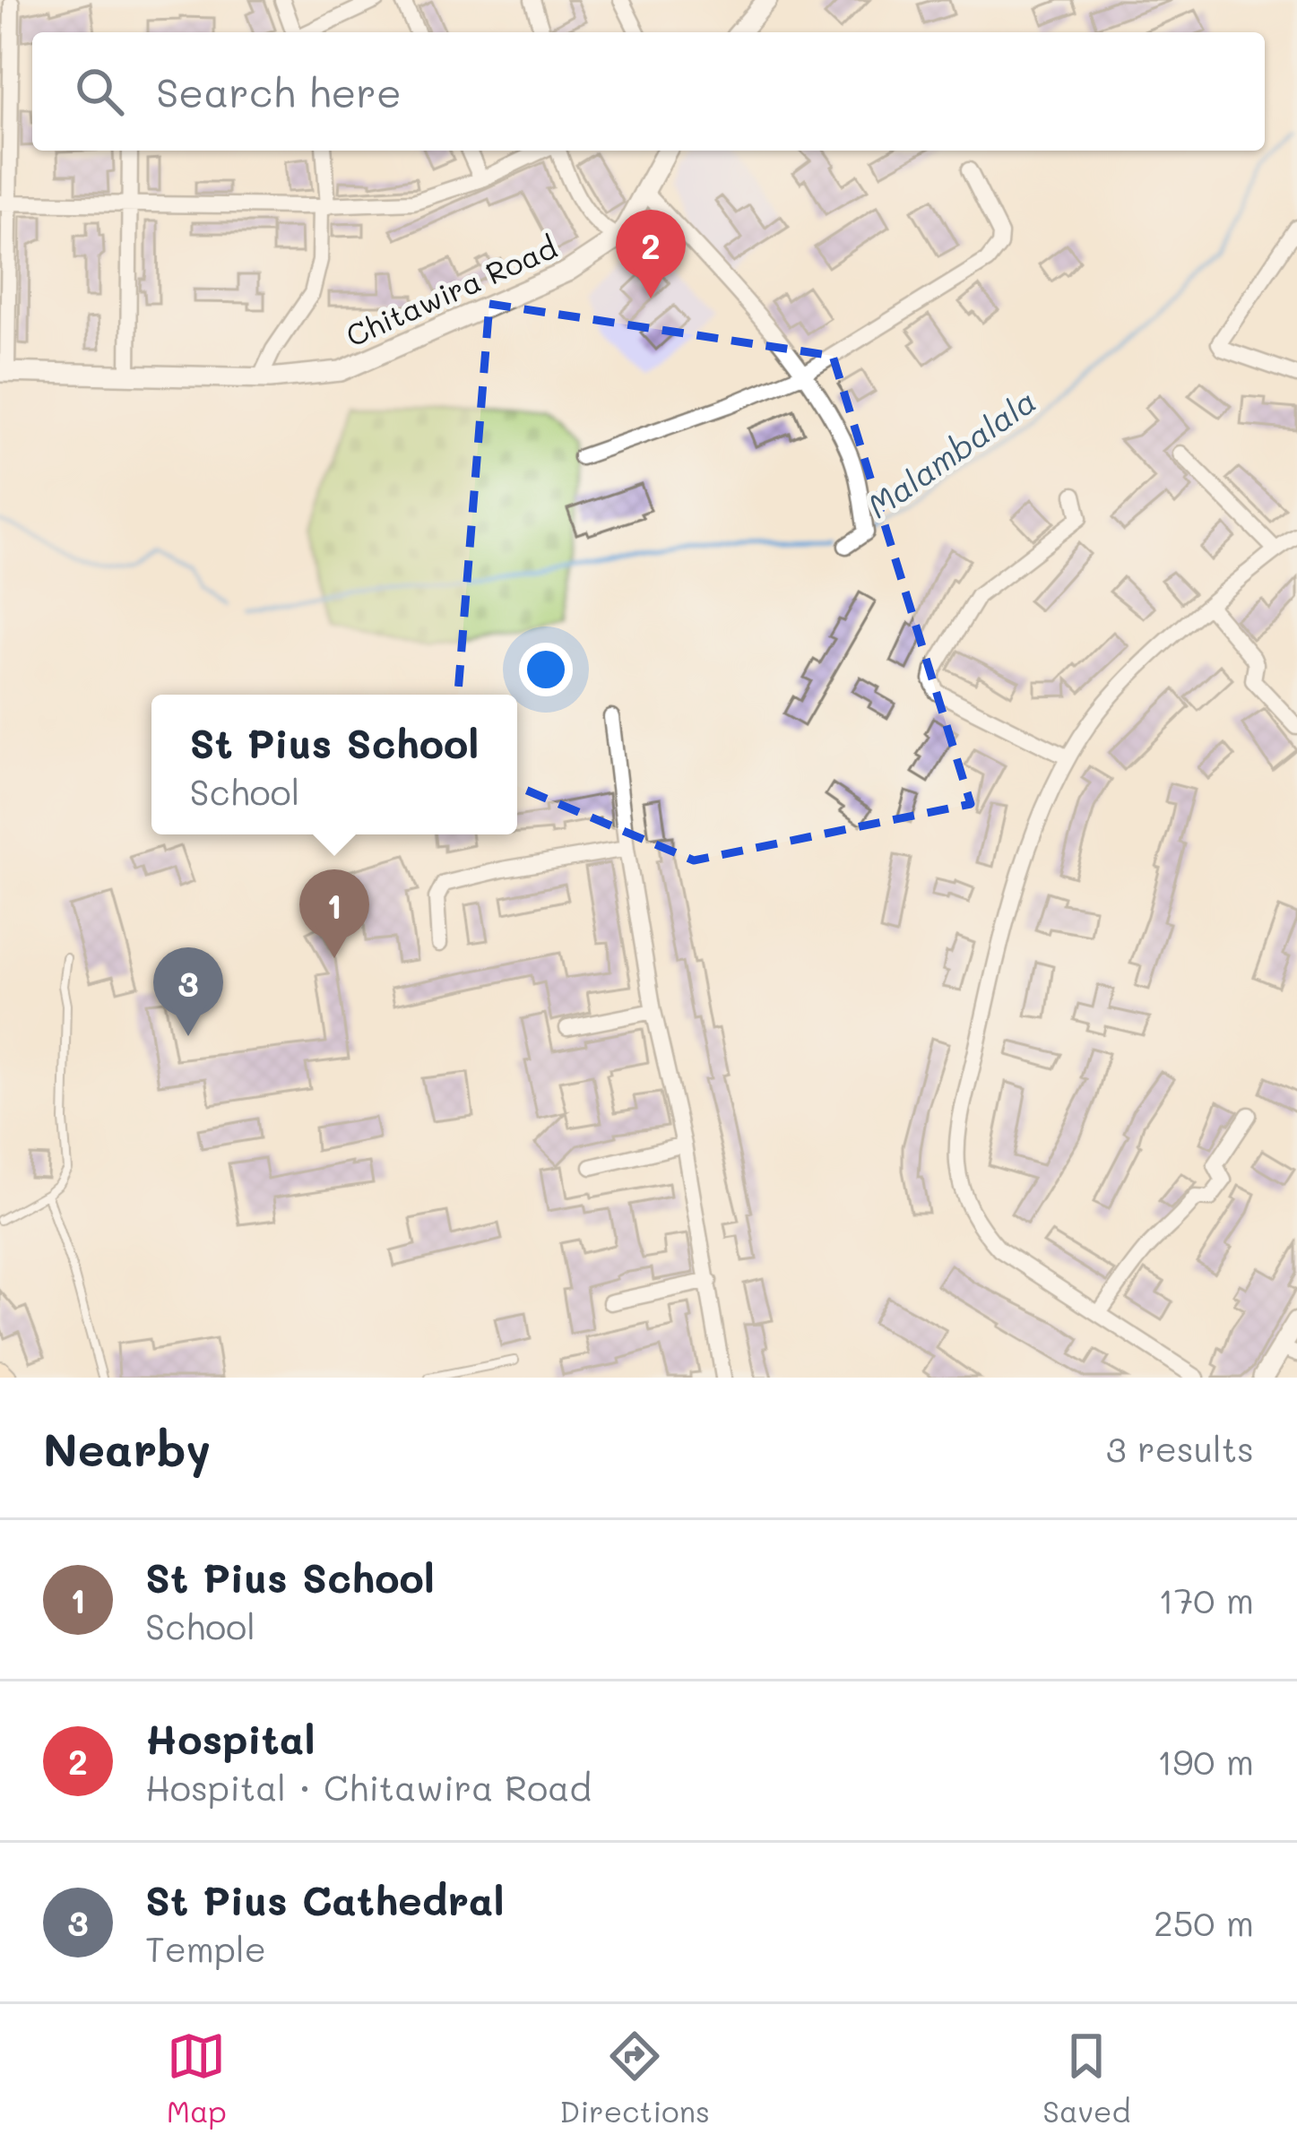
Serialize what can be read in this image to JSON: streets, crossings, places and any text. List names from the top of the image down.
{
  "streets": {
    "street": ["Chitawira Road"]
  },
  "water": ["Malambalala"],
  "page": {
    "search": "Search here",
    "pins": ["2", "1", "3"],
    "popup": ["St Pius School", "School"],
    "heading": ["Nearby", "3 results"],
    "list": [
      {
        "mark": "1",
        "name": "St Pius School",
        "note": "School",
        "value": "170 m"
      },
      {
        "mark": "2",
        "name": "Hospital",
        "note": "Hospital · Chitawira Road",
        "value": "190 m"
      },
      {
        "mark": "3",
        "name": "St Pius Cathedral",
        "note": "Temple",
        "value": "250 m"
      }
    ],
    "nav": ["Map", "Directions", "Saved"]
  }
}
